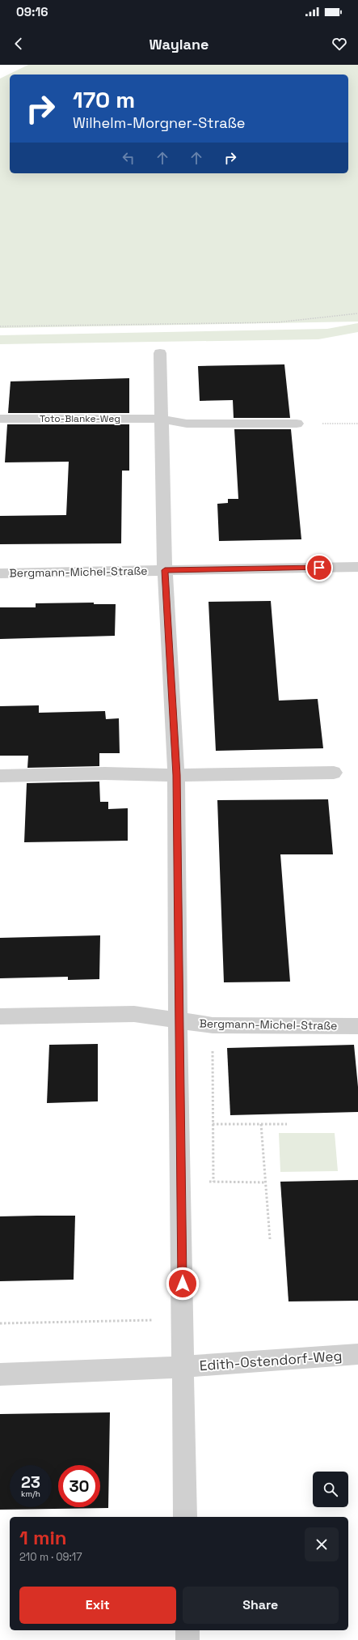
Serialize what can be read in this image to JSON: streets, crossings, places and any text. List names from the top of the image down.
{
  "streets": {
    "street": ["Toto-Blanke-Weg", "Bergmann-Michel-Straße", "Edith-Ostendorf-Weg"]
  },
  "page": {
    "status": "09:16",
    "header": "Waylane",
    "turn": ["170 m", "Wilhelm-Morgner-Straße"],
    "speed": "23 km/h",
    "limit": "30",
    "heading": ["1 min", "210 m · 09:17"],
    "buttons": ["Exit", "Share"]
  }
}
